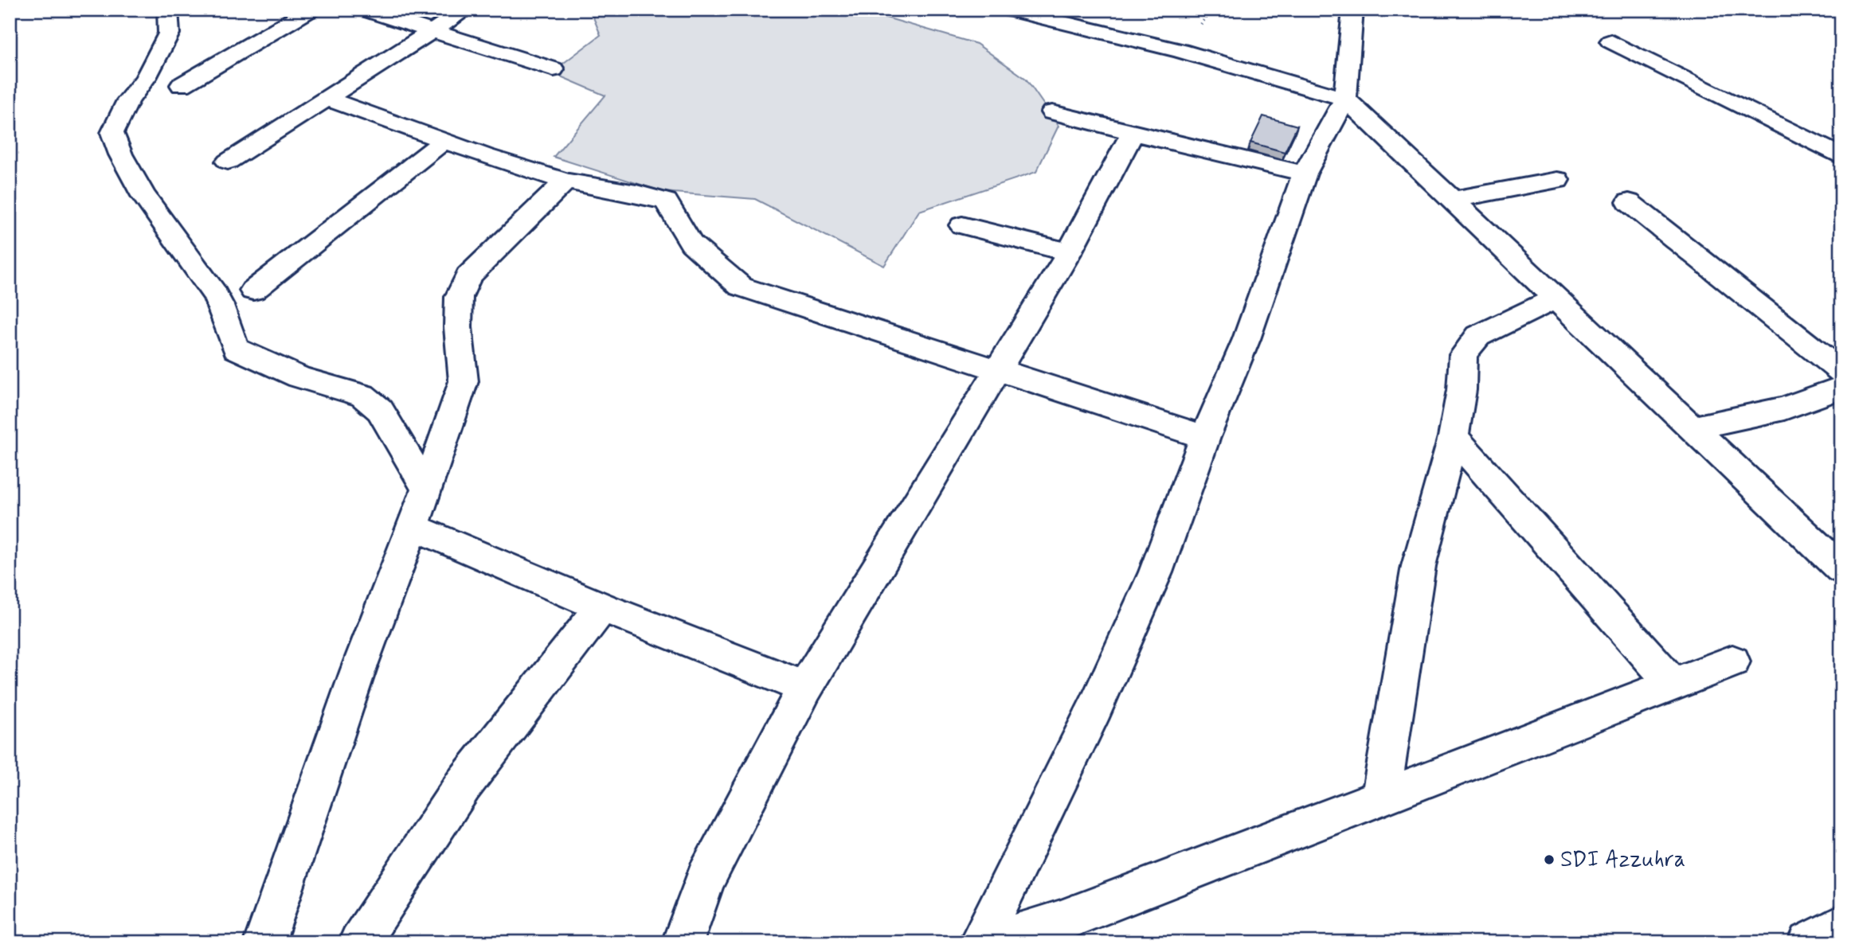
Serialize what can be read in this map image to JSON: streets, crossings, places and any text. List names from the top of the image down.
{
  "places": ["SDI Azzuhra"]
}
